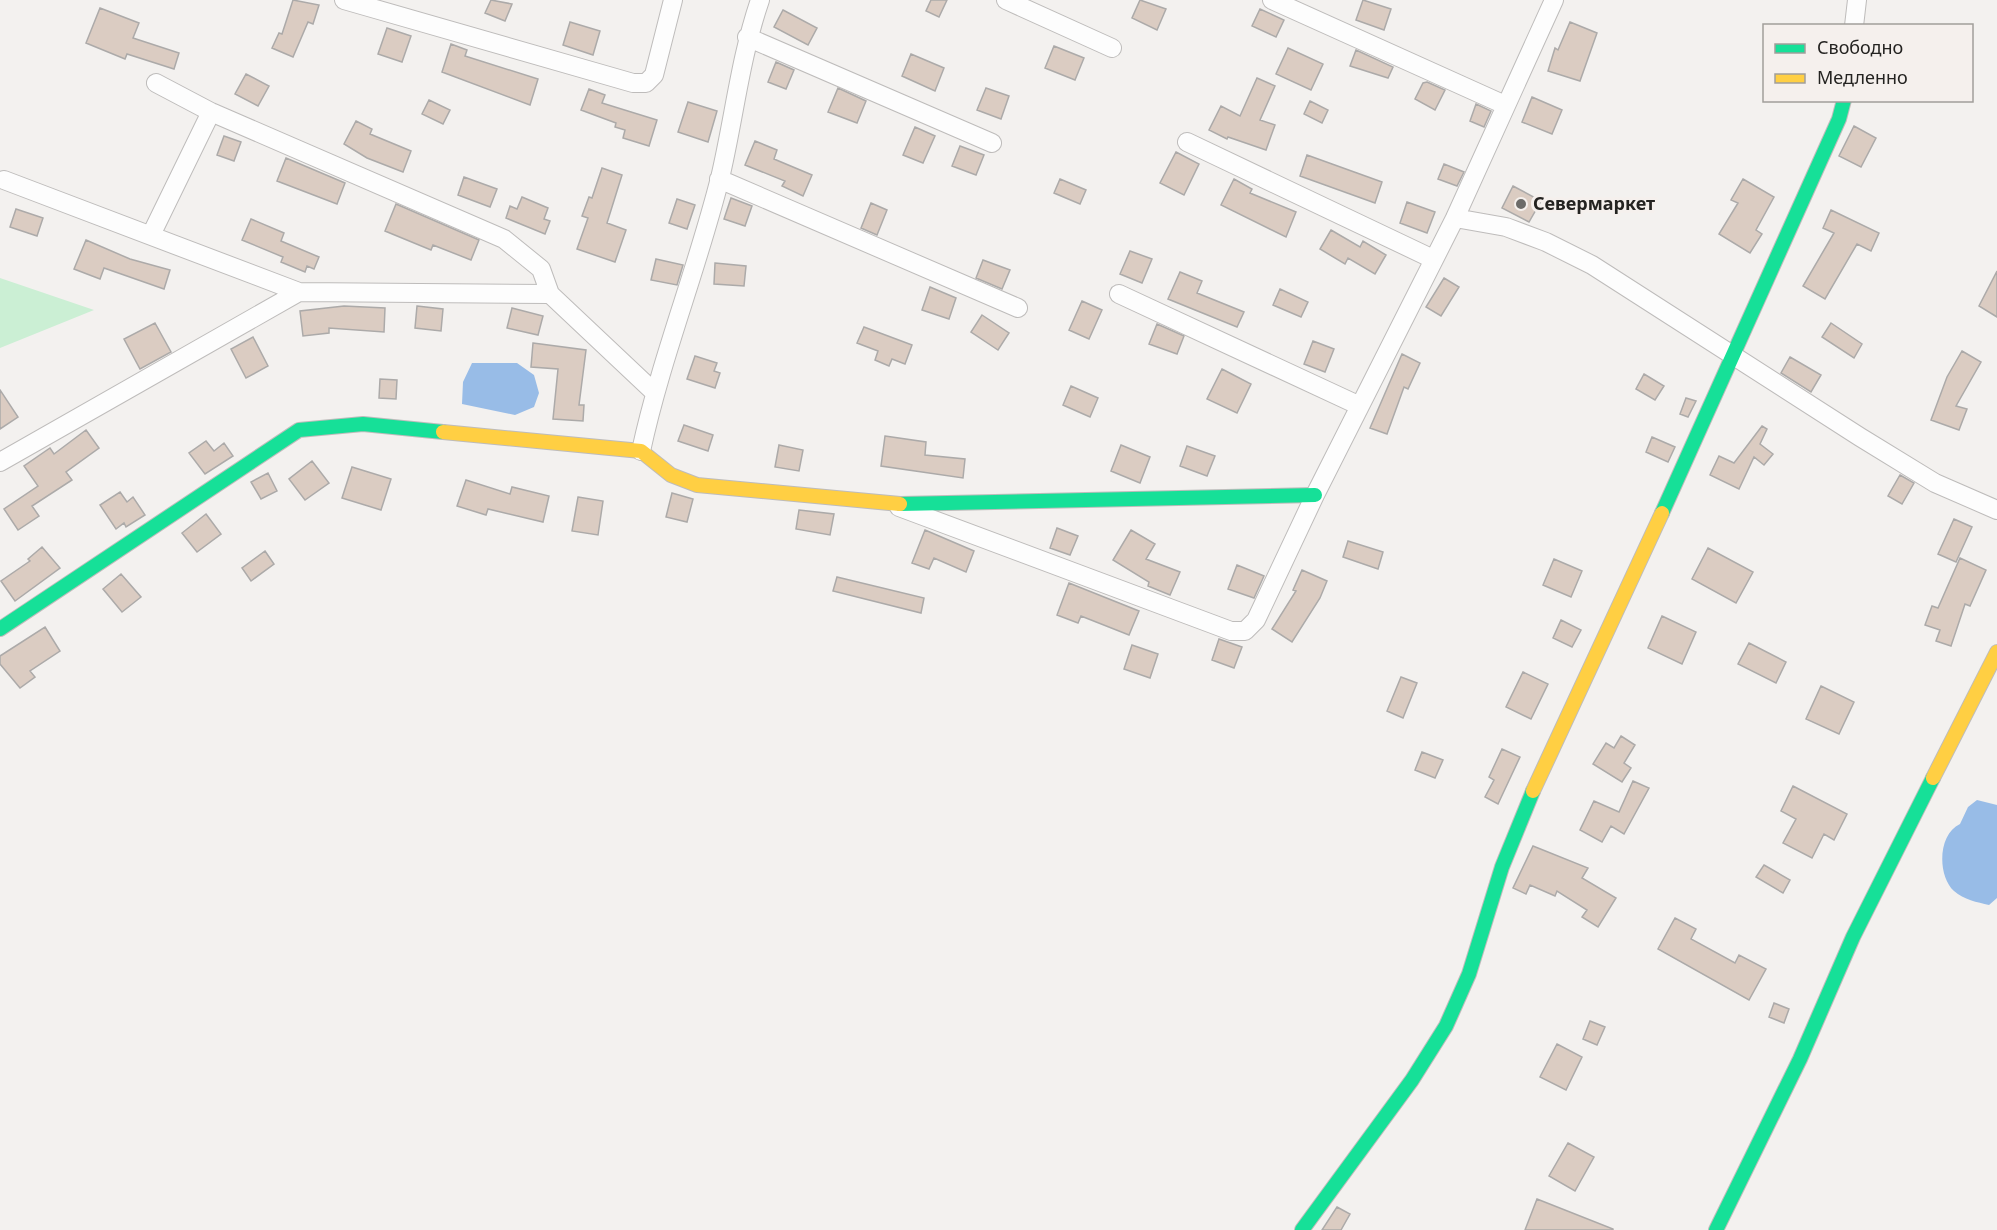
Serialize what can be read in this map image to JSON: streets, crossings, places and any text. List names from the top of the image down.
{
  "places": ["Севермаркет"],
  "legend": ["Свободно", "Медленно"]
}
